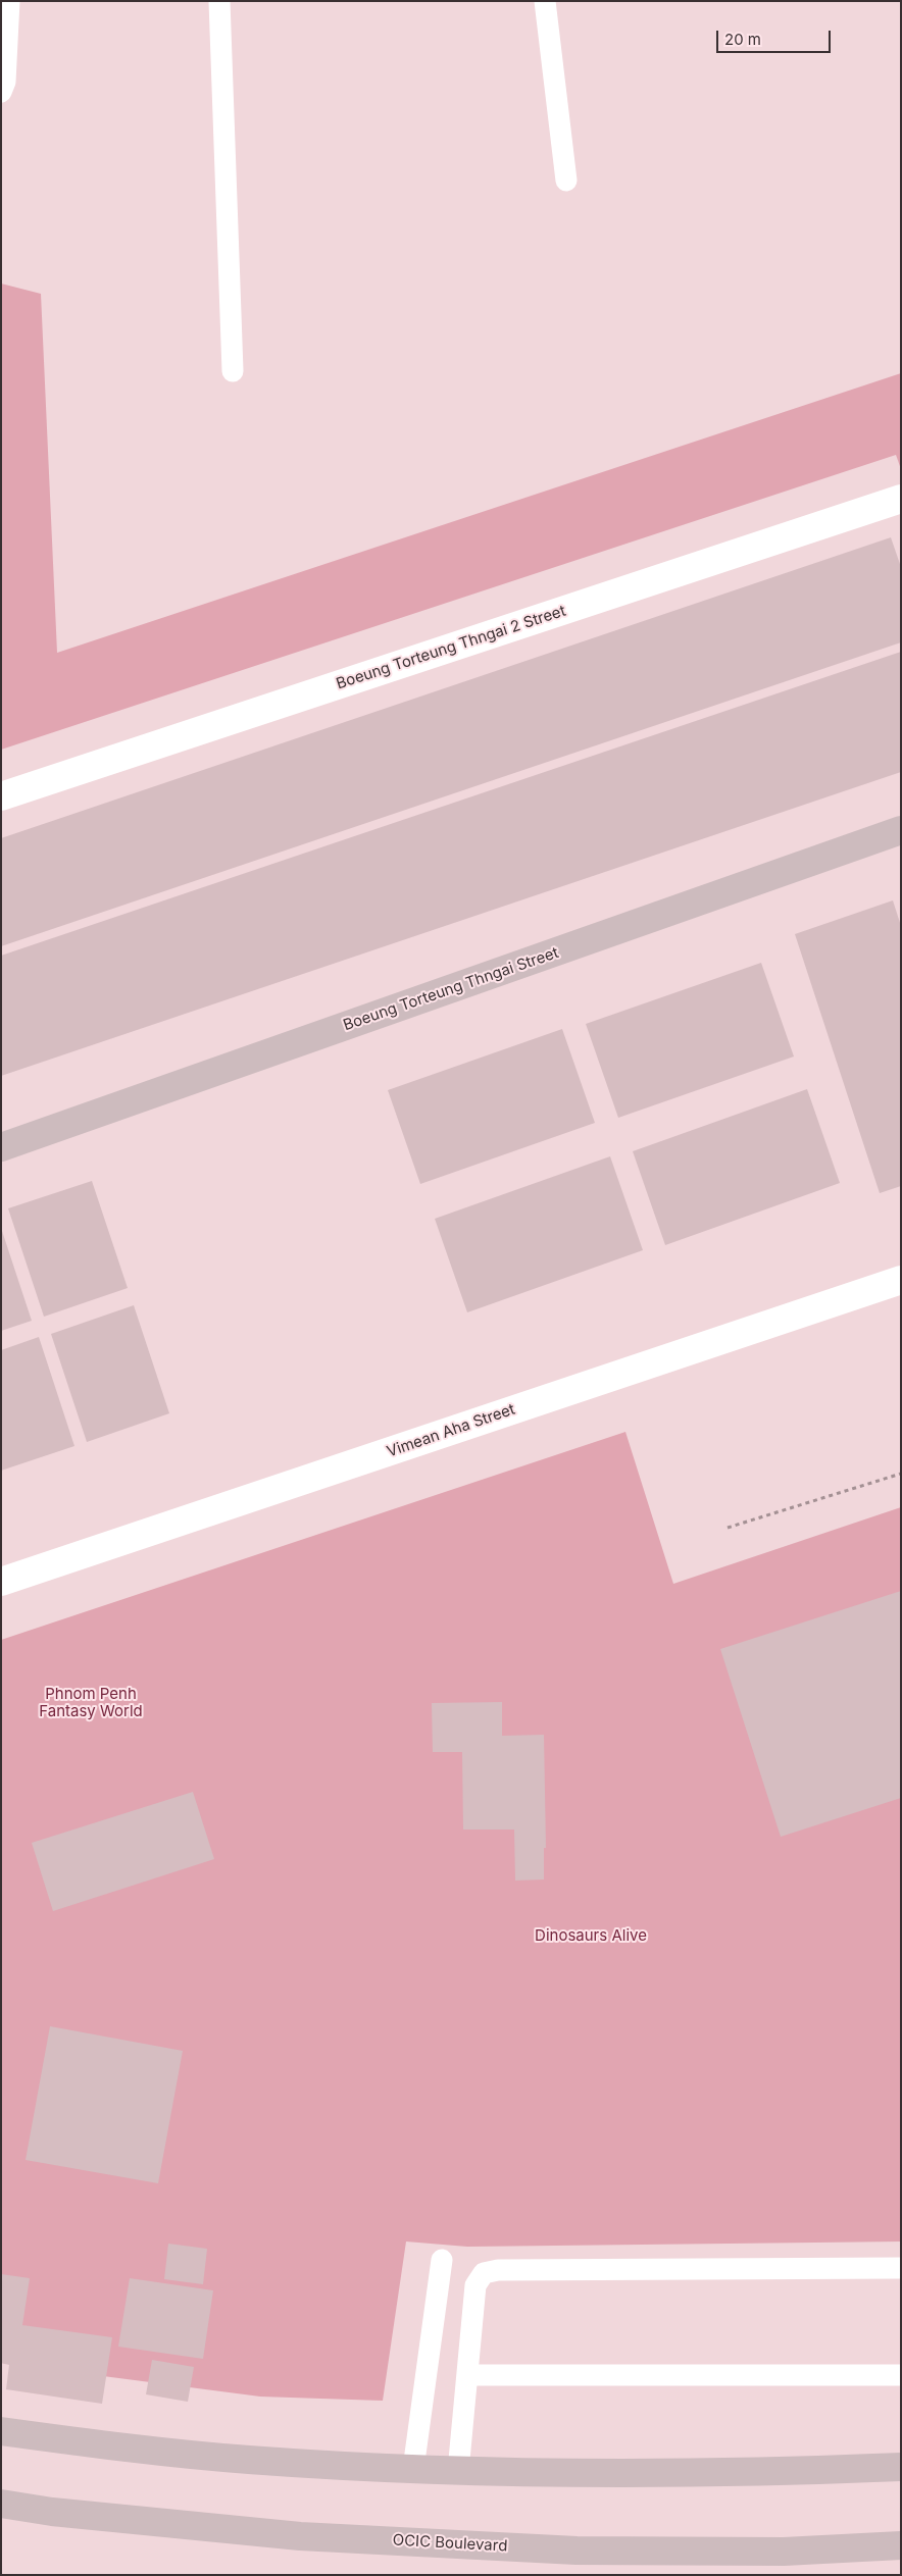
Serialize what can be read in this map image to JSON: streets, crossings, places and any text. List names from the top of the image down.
{
  "streets": {
    "street": [
      "Boeung Torteung Thngai 2 Street",
      "Boeung Torteung Thngai Street",
      "Vimean Aha Street",
      "OCIC Boulevard"
    ]
  },
  "parks": ["Phnom Penh Fantasy World", "Dinosaurs Alive"],
  "scale_bar": "20 m"
}
